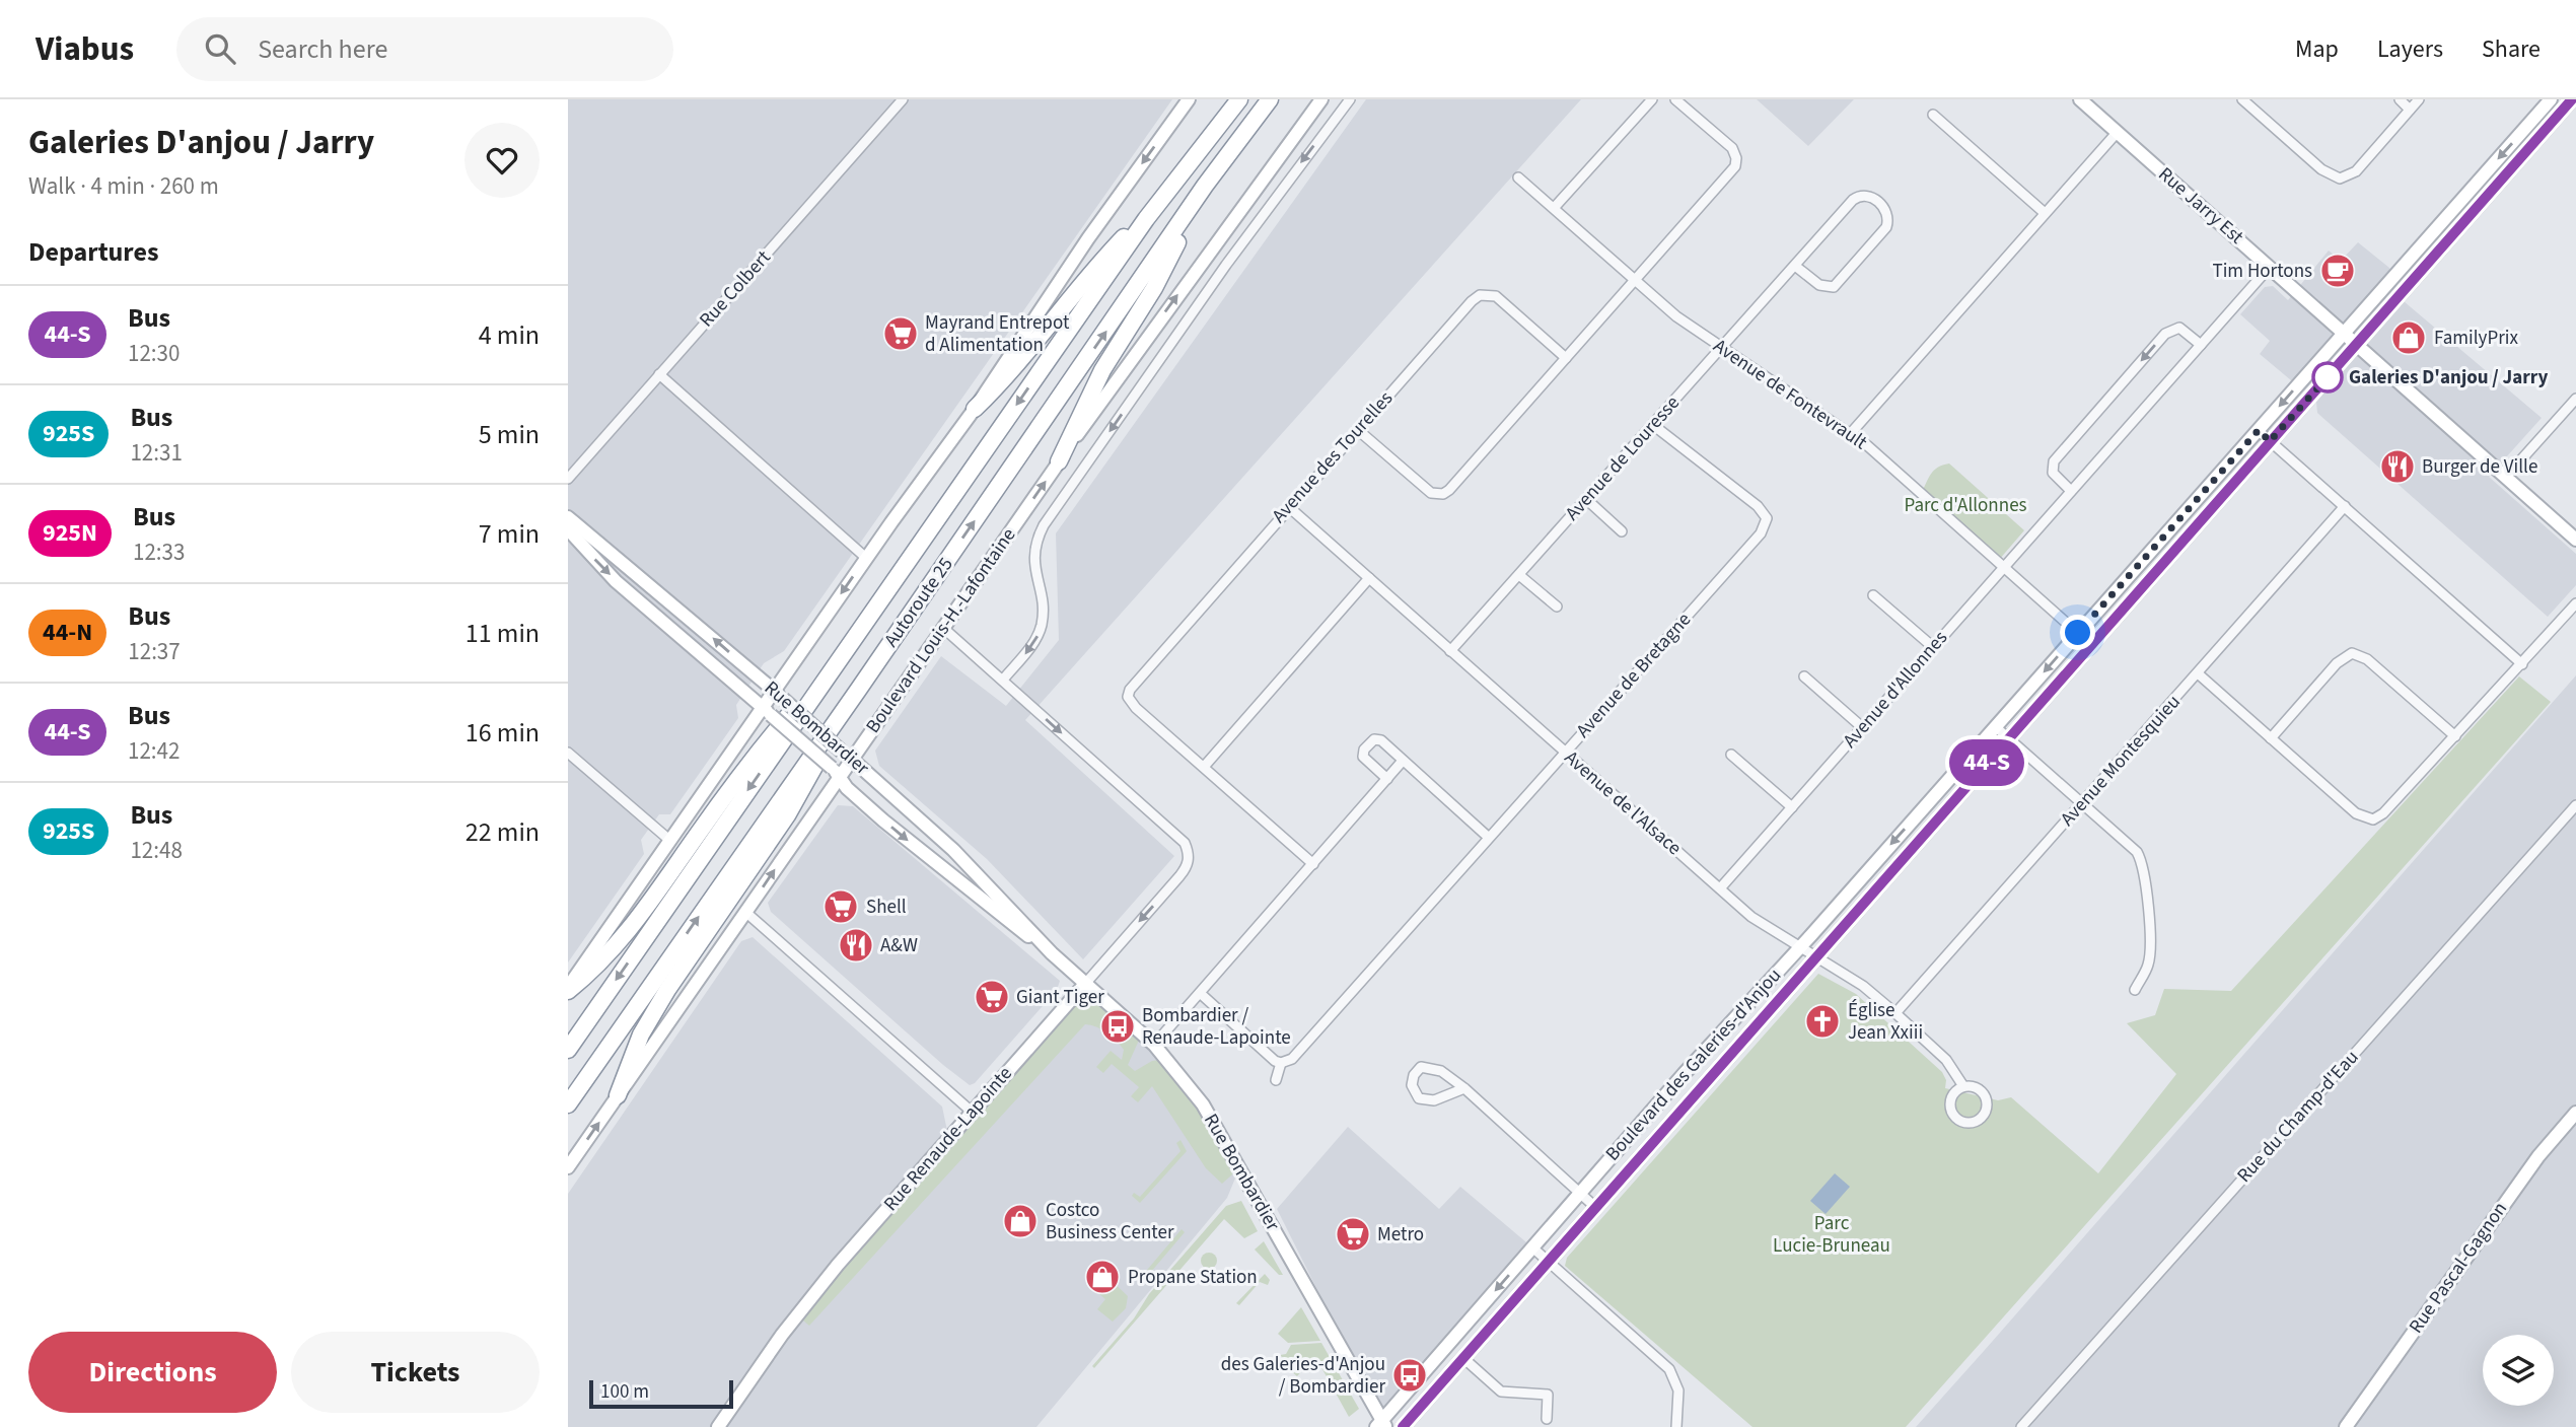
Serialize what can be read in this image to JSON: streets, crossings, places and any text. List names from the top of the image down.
{
  "streets": {
    "highway": ["Autoroute 25"],
    "street": [
      "Rue Jarry Est",
      "Rue Colbert",
      "Avenue de Fontevrault",
      "Avenue des Tourelles",
      "Avenue de Louresse",
      "Boulevard Louis-H.-Lafontaine",
      "Avenue de Bretagne",
      "Avenue d'Allonnes",
      "Rue Bombardier",
      "Avenue Montesquieu",
      "Avenue de l'Alsace",
      "Boulevard des Galeries-d'Anjou",
      "Rue du Champ-d'Eau",
      "Rue Renaude-Lapointe",
      "Rue Pascal-Gagnon"
    ]
  },
  "crossings": [
    ["Rue Jarry Est", "Avenue d'Allonnes"],
    ["Rue Jarry Est", "Boulevard des Galeries-d'Anjou"],
    ["Avenue de Fontevrault", "Avenue de Louresse"],
    ["Avenue de Fontevrault", "Avenue d'Allonnes"],
    ["Avenue de Fontevrault", "Boulevard des Galeries-d'Anjou"],
    ["Avenue des Tourelles", "Avenue de l'Alsace"],
    ["Avenue de Louresse", "Avenue de Bretagne"],
    ["Avenue de Louresse", "Avenue de l'Alsace"],
    ["Boulevard Louis-H.-Lafontaine", "Rue Bombardier"],
    ["Boulevard Louis-H.-Lafontaine", "Rue Renaude-Lapointe"],
    ["Avenue de Bretagne", "Avenue de l'Alsace"],
    ["Avenue d'Allonnes", "Avenue de l'Alsace"],
    ["Rue Bombardier", "Boulevard des Galeries-d'Anjou"],
    ["Rue Bombardier", "Rue Renaude-Lapointe"],
    ["Avenue Montesquieu", "Avenue de l'Alsace"],
    ["Avenue de l'Alsace", "Boulevard des Galeries-d'Anjou"]
  ],
  "parks": ["Parc d'Allonnes", "Parc Lucie-Bruneau"],
  "places": {
    "cafe": ["Tim Hortons"],
    "supermarket": [
      "Mayrand Entrepot d Alimentation",
      "Shell",
      "Giant Tiger",
      "Metro"
    ],
    "shop": ["FamilyPrix", "Costco Business Center", "Propane Station"],
    "other": ["Galeries D'anjou / Jarry"],
    "restaurant": ["Burger de Ville", "A&W"],
    "church": ["Église Jean Xxiii"],
    "bus stop": ["Bombardier / Renaude-Lapointe", "des Galeries-d'Anjou / Bombardier"]
  },
  "lines": ["bus line 44-S"],
  "scale_bar": "100 m",
  "page": {
    "header": "Viabus",
    "search": "Search here",
    "nav": ["Map", "Layers", "Share"],
    "heading": [
      ["Galeries D'anjou / Jarry", "Walk · 4 min · 260 m"],
      "Departures"
    ],
    "on_map": "44-S",
    "list": [
      {
        "mark": "44-S",
        "name": "Bus",
        "note": "12:30",
        "value": "4 min"
      },
      {
        "mark": "925S",
        "name": "Bus",
        "note": "12:31",
        "value": "5 min"
      },
      {
        "mark": "925N",
        "name": "Bus",
        "note": "12:33",
        "value": "7 min"
      },
      {
        "mark": "44-N",
        "name": "Bus",
        "note": "12:37",
        "value": "11 min"
      },
      {
        "mark": "44-S",
        "name": "Bus",
        "note": "12:42",
        "value": "16 min"
      },
      {
        "mark": "925S",
        "name": "Bus",
        "note": "12:48",
        "value": "22 min"
      }
    ],
    "buttons": ["Directions", "Tickets"],
    "scale": "100 m"
  }
}
